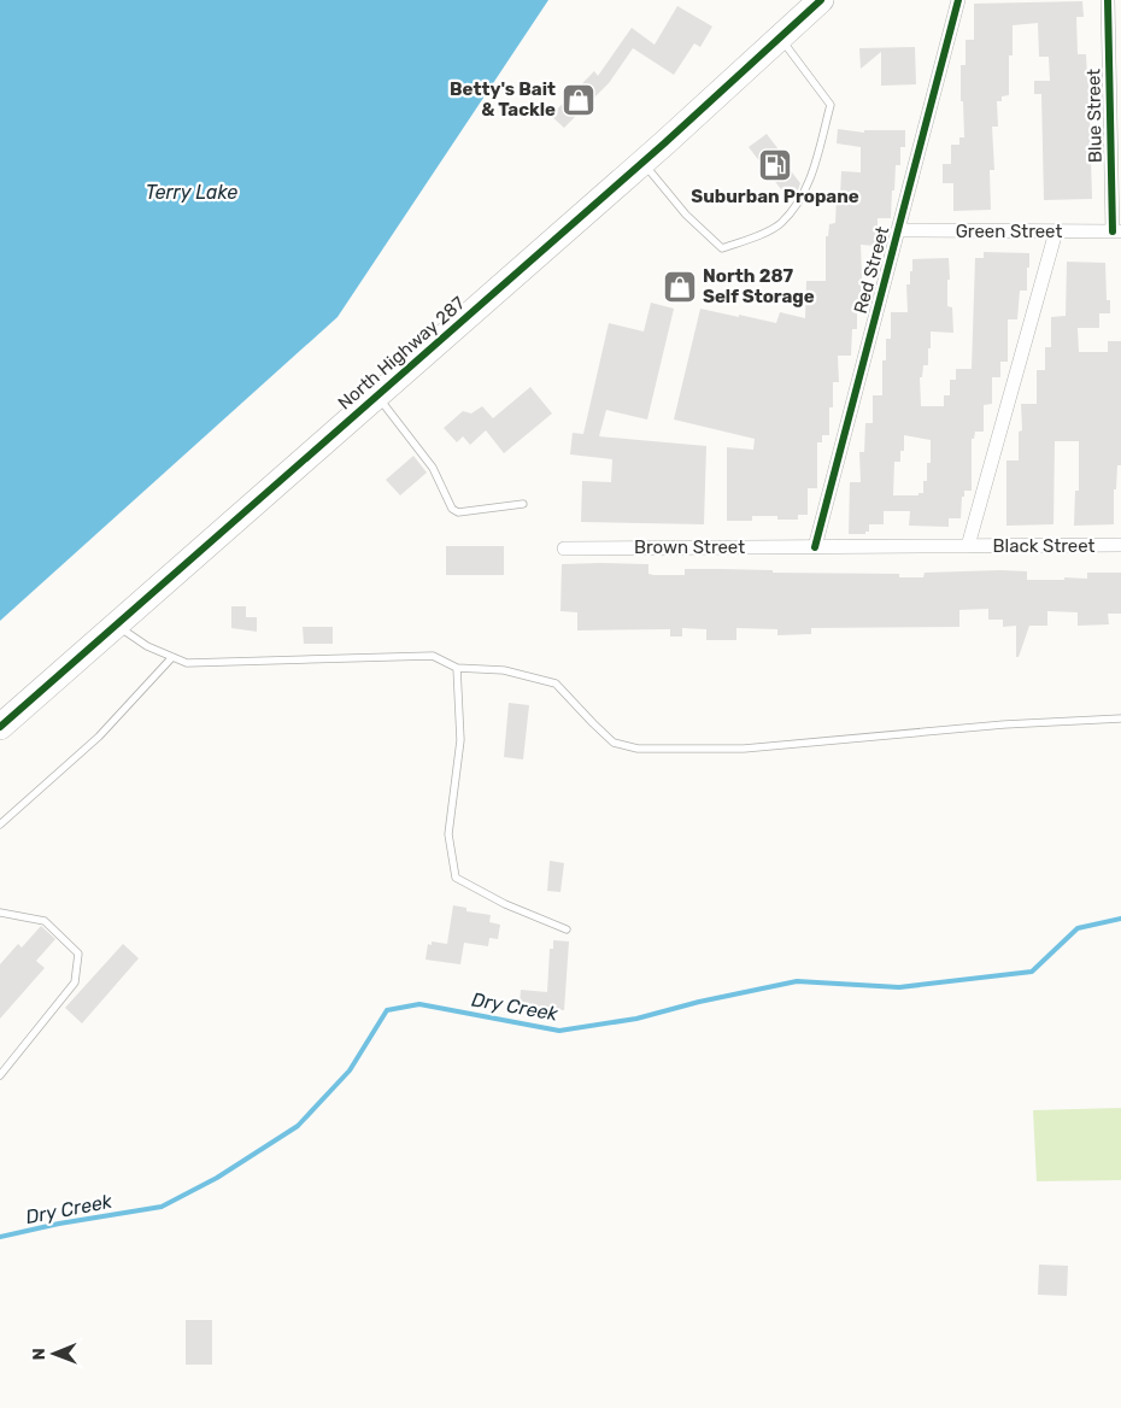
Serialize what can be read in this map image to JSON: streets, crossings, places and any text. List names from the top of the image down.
{
  "streets": {
    "highway": ["North Highway 287"],
    "street": [
      "Blue Street",
      "Green Street",
      "Red Street",
      "Black Street",
      "Brown Street"
    ]
  },
  "crossings": [
    ["Blue Street", "Green Street"],
    ["Green Street", "Red Street"],
    ["Red Street", "Black Street"],
    ["Red Street", "Brown Street"],
    ["Black Street", "Brown Street"]
  ],
  "water": ["Terry Lake", "Dry Creek"],
  "places": {
    "shop": ["Betty's Bait & Tackle", "North 287 Self Storage"],
    "fuel station": ["Suburban Propane"]
  },
  "north": "left"
}
